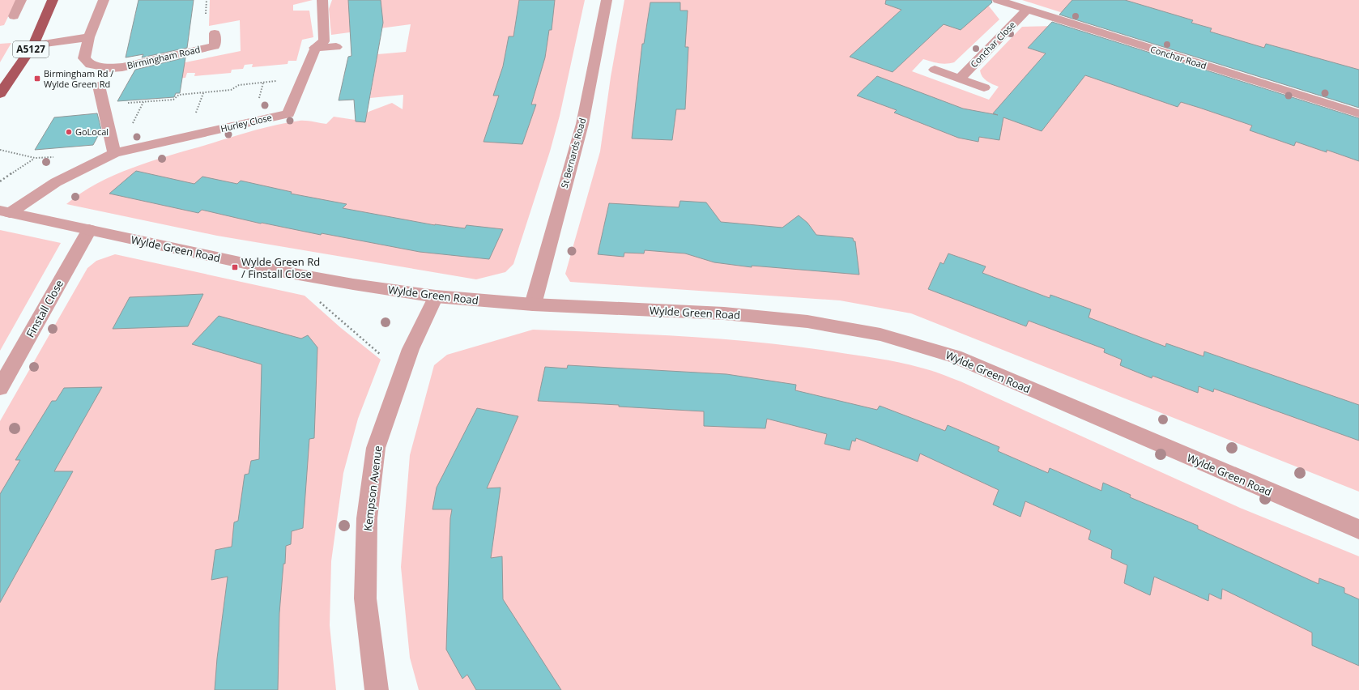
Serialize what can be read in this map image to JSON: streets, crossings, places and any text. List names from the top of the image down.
{
  "streets": {
    "main road": ["A5127"],
    "street": [
      "Conchar Close",
      "Birmingham Road",
      "Conchar Road",
      "Hurley Close",
      "St Bernards Road",
      "Wylde Green Road",
      "Finstall Close",
      "Kempson Avenue"
    ]
  },
  "crossings": [
    ["Conchar Close", "Conchar Road"],
    ["Hurley Close", "Wylde Green Road"],
    ["St Bernards Road", "Wylde Green Road"],
    ["Wylde Green Road", "Finstall Close"],
    ["Wylde Green Road", "Kempson Avenue"]
  ],
  "places": {
    "transit": ["Birmingham Rd / Wylde Green Rd", "Wylde Green Rd / Finstall Close"],
    "other": ["GoLocal"]
  }
}
